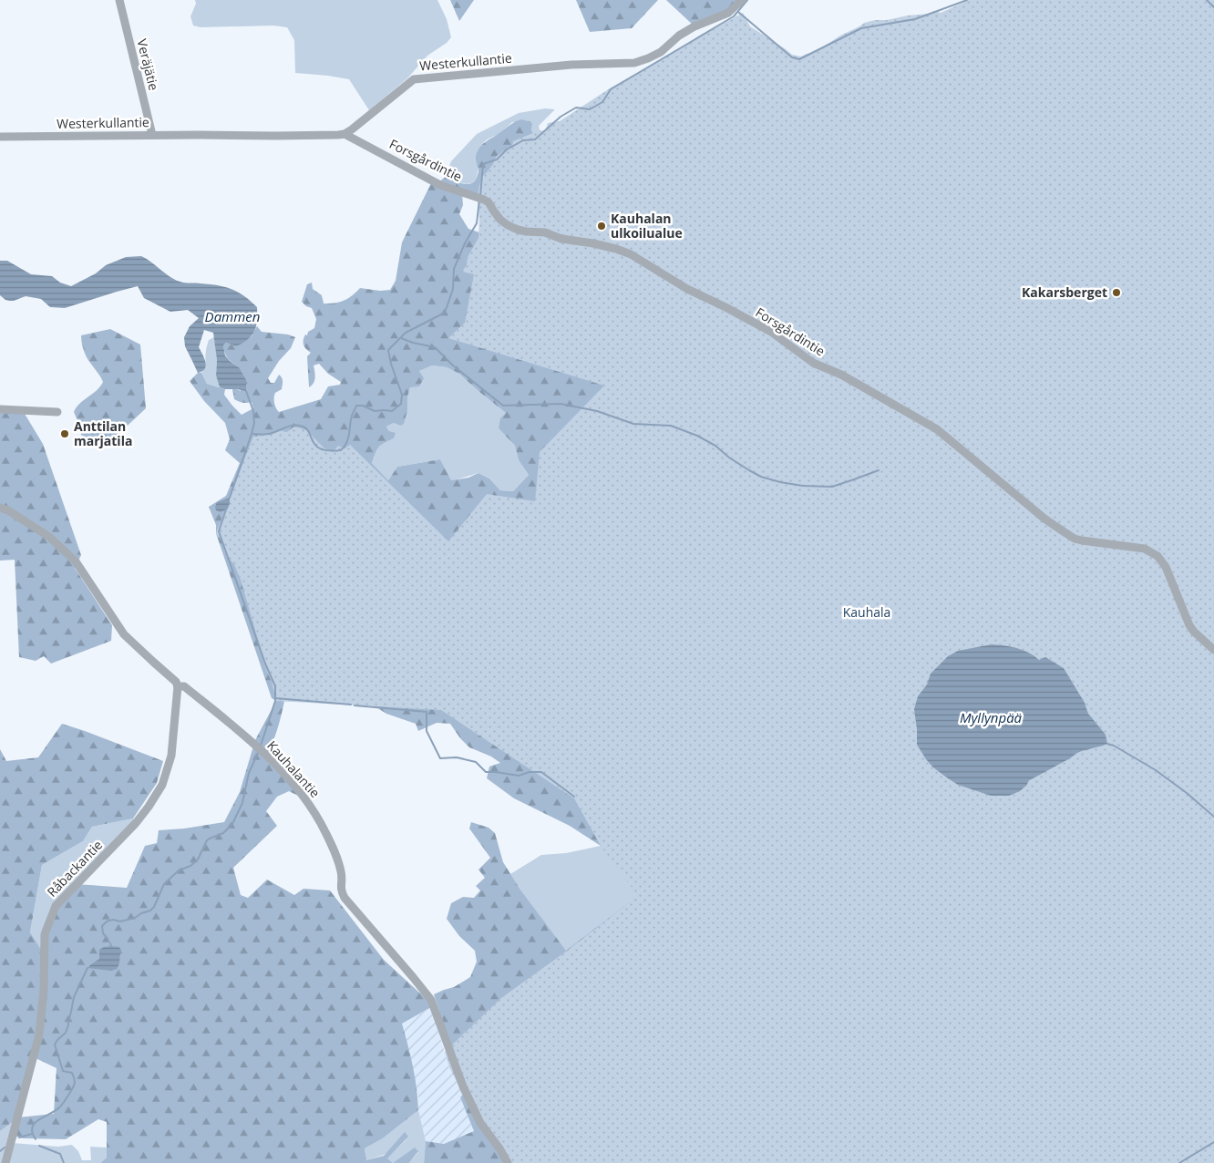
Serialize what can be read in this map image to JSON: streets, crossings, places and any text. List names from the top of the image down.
{
  "streets": {
    "street": [
      "Westerkullantie",
      "Veräjätie",
      "Forsgårdintie",
      "Kauhalantie",
      "Råbackantie"
    ]
  },
  "crossings": [
    ["Westerkullantie", "Veräjätie"],
    ["Westerkullantie", "Forsgårdintie"],
    ["Kauhalantie", "Råbackantie"]
  ],
  "water": ["Dammen", "Myllynpää"],
  "parks": ["Kauhala"],
  "places": ["Kauhalan ulkoilualue", "Kakarsberget", "Anttilan marjatila"]
}
